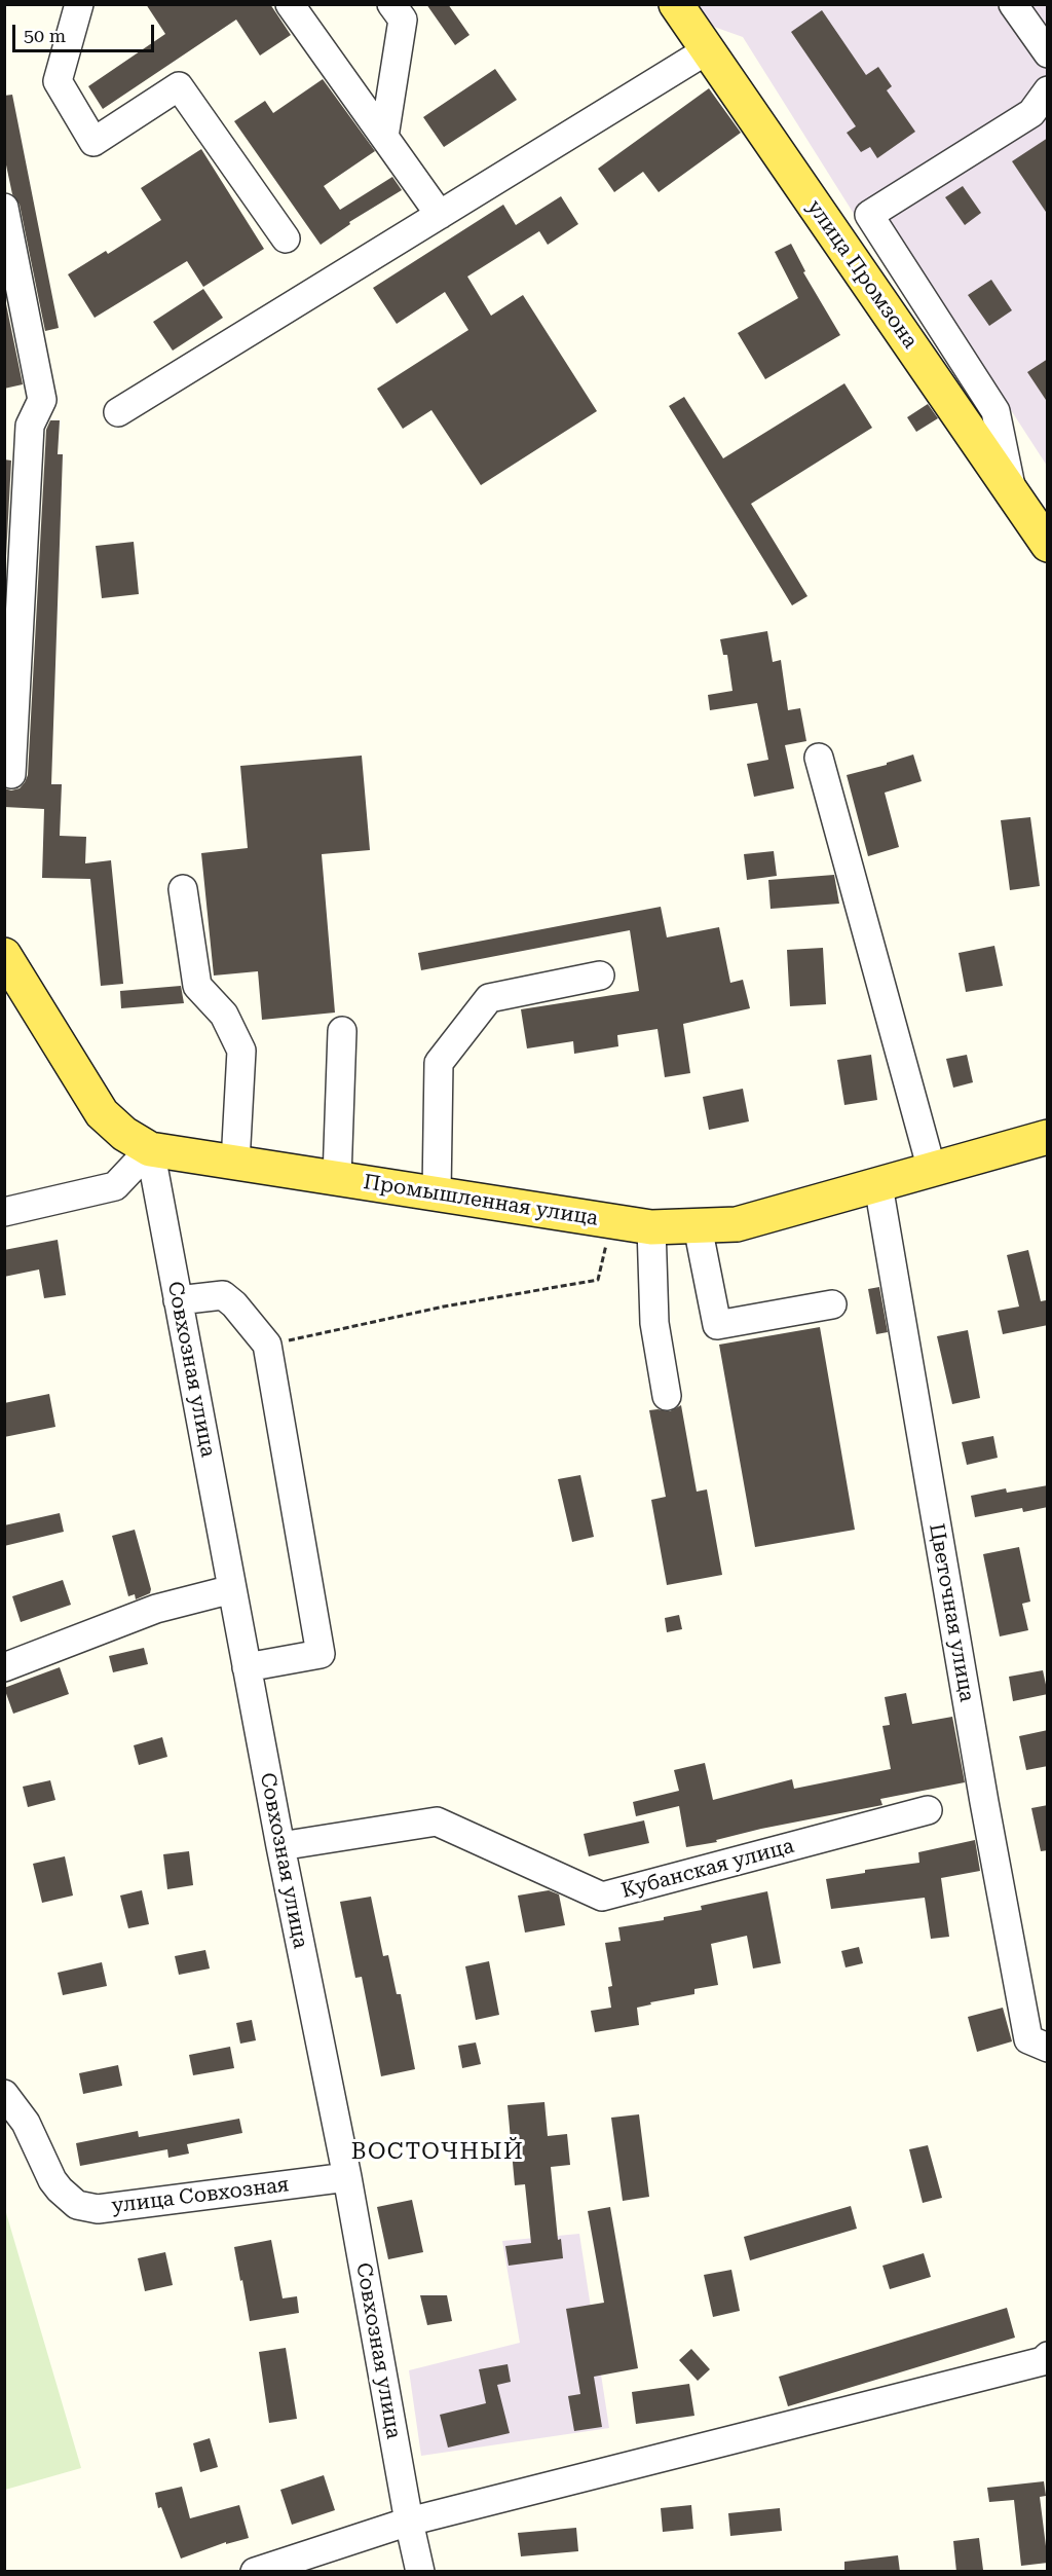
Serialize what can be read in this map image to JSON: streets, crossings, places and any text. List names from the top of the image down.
{
  "streets": {
    "main road": ["улица Промзона", "Промышленная улица"],
    "street": [
      "Совхозная улица",
      "Цветочная улица",
      "Кубанская улица",
      "улица Совхозная"
    ]
  },
  "crossings": [
    ["Промышленная улица", "Совхозная улица"],
    ["Промышленная улица", "Цветочная улица"],
    ["Совхозная улица", "Кубанская улица"],
    ["Совхозная улица", "улица Совхозная"]
  ],
  "districts": ["ВОСТОЧНЫЙ"],
  "scale_bar": "50 m"
}
